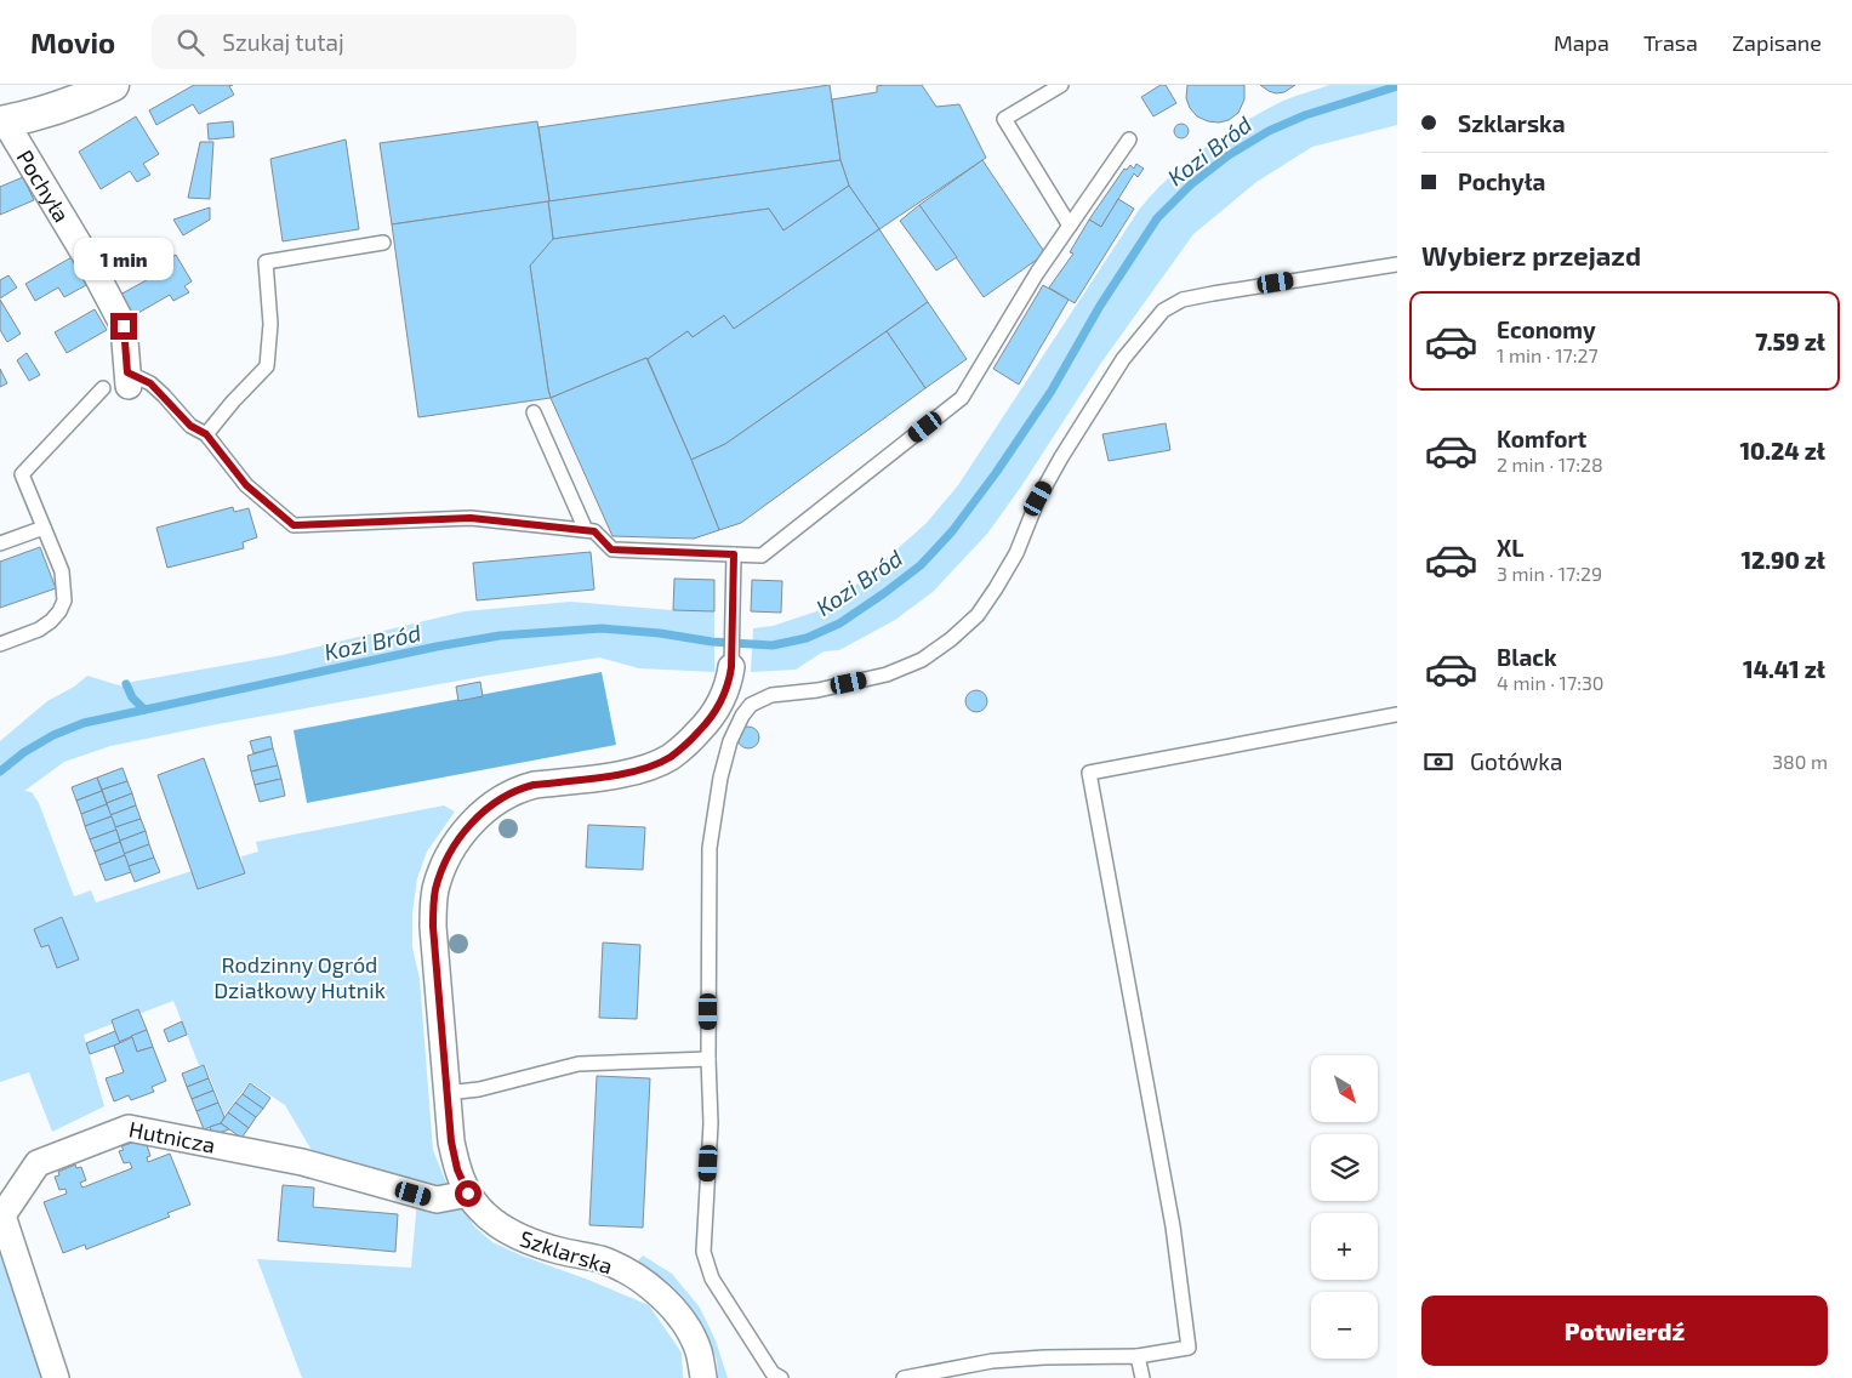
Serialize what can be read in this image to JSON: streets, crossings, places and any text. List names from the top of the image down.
{
  "streets": {
    "street": ["Pochyła", "Hutnicza", "Szklarska"]
  },
  "crossings": [
    ["Hutnicza", "Szklarska"]
  ],
  "water": ["Kozi Bród"],
  "parks": ["Rodzinny Ogród Działkowy Hutnik"],
  "north": "bottom right",
  "page": {
    "header": "Movio",
    "search": "Szukaj tutaj",
    "nav": ["Mapa", "Trasa", "Zapisane"],
    "banner": ["Szklarska", "Pochyła"],
    "heading": "Wybierz przejazd",
    "bubble": "1 min",
    "list": [
      {
        "name": "Economy",
        "note": "1 min · 17:27",
        "value": "7.59 zł"
      },
      {
        "name": "Komfort",
        "note": "2 min · 17:28",
        "value": "10.24 zł"
      },
      {
        "name": "XL",
        "note": "3 min · 17:29",
        "value": "12.90 zł"
      },
      {
        "name": "Black",
        "note": "4 min · 17:30",
        "value": "14.41 zł"
      }
    ],
    "pay": ["Gotówka", "380 m"],
    "map_buttons": ["+", "−"],
    "buttons": "Potwierdź"
  }
}
